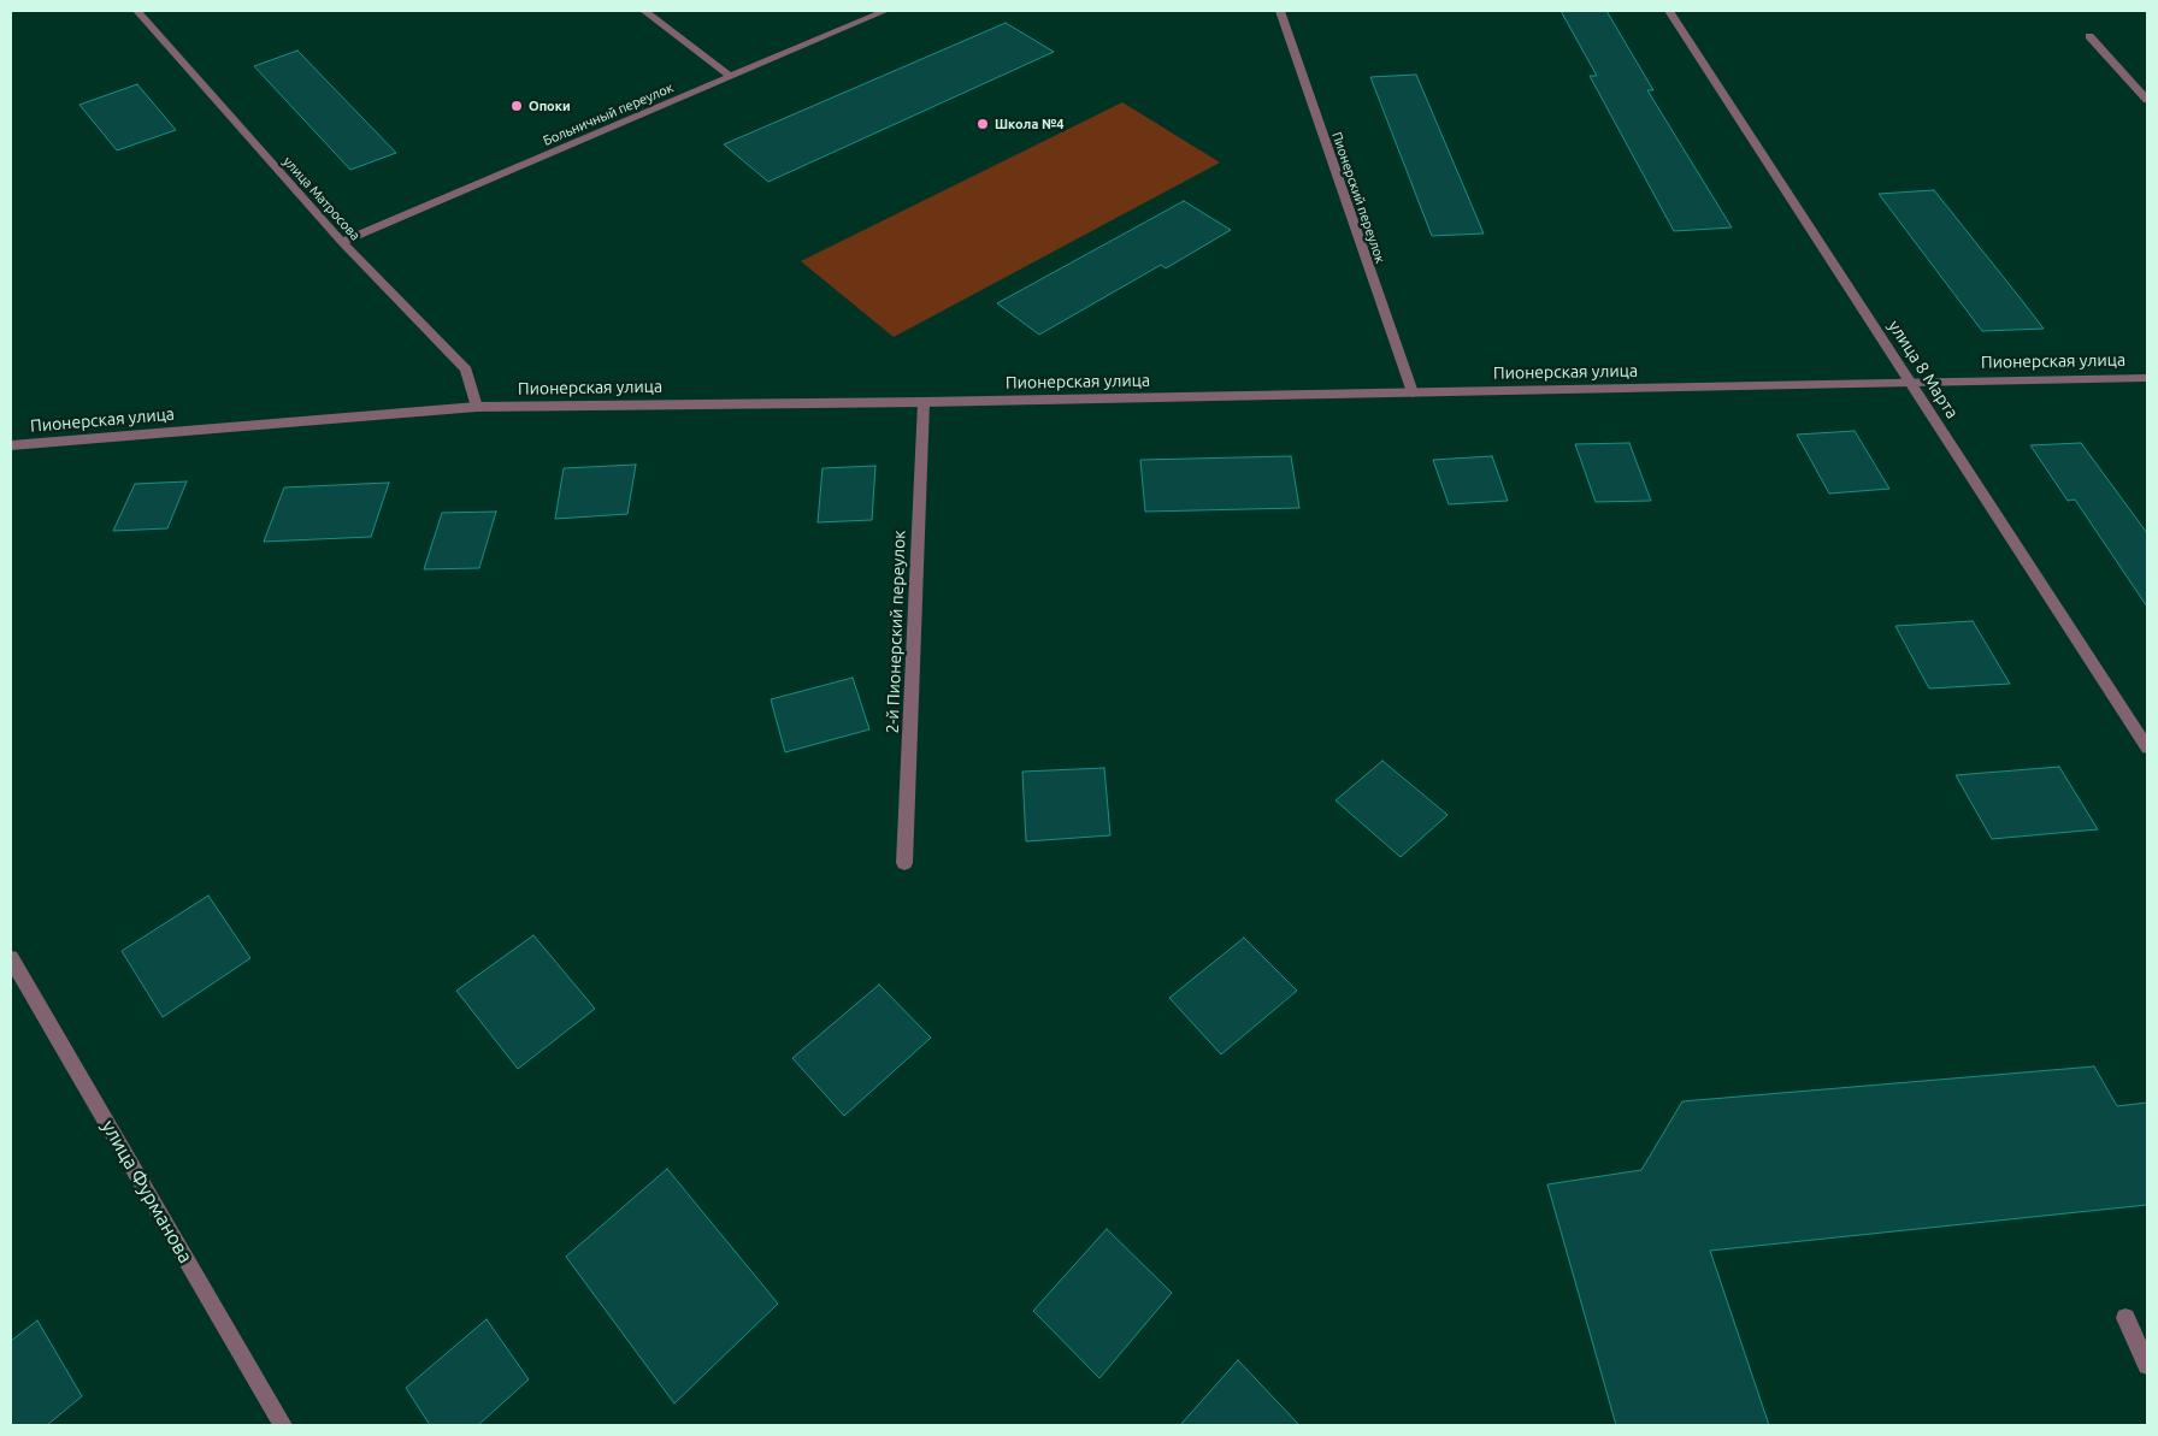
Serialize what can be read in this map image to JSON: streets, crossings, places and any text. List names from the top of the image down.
{
  "streets": {
    "street": [
      "Больничный переулок",
      "Пионерский переулок",
      "улица Матросова",
      "Пионерская улица",
      "улица 8 Марта",
      "2-й Пионерский переулок",
      "улица Фурманова"
    ]
  },
  "crossings": [
    ["Больничный переулок", "улица Матросова"],
    ["Пионерский переулок", "Пионерская улица"],
    ["улица Матросова", "Пионерская улица"],
    ["Пионерская улица", "улица 8 Марта"],
    ["Пионерская улица", "2-й Пионерский переулок"]
  ],
  "places": ["Опоки", "Школа №4"]
}
